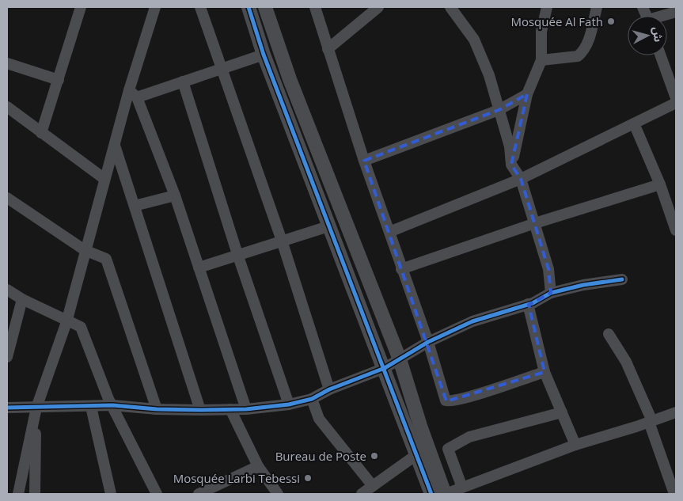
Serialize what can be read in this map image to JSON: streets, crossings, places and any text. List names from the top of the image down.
{
  "places": ["Mosquée Al Fath", "Bureau de Poste", "Mosquée Larbi Tebessi"],
  "north": "right"
}
